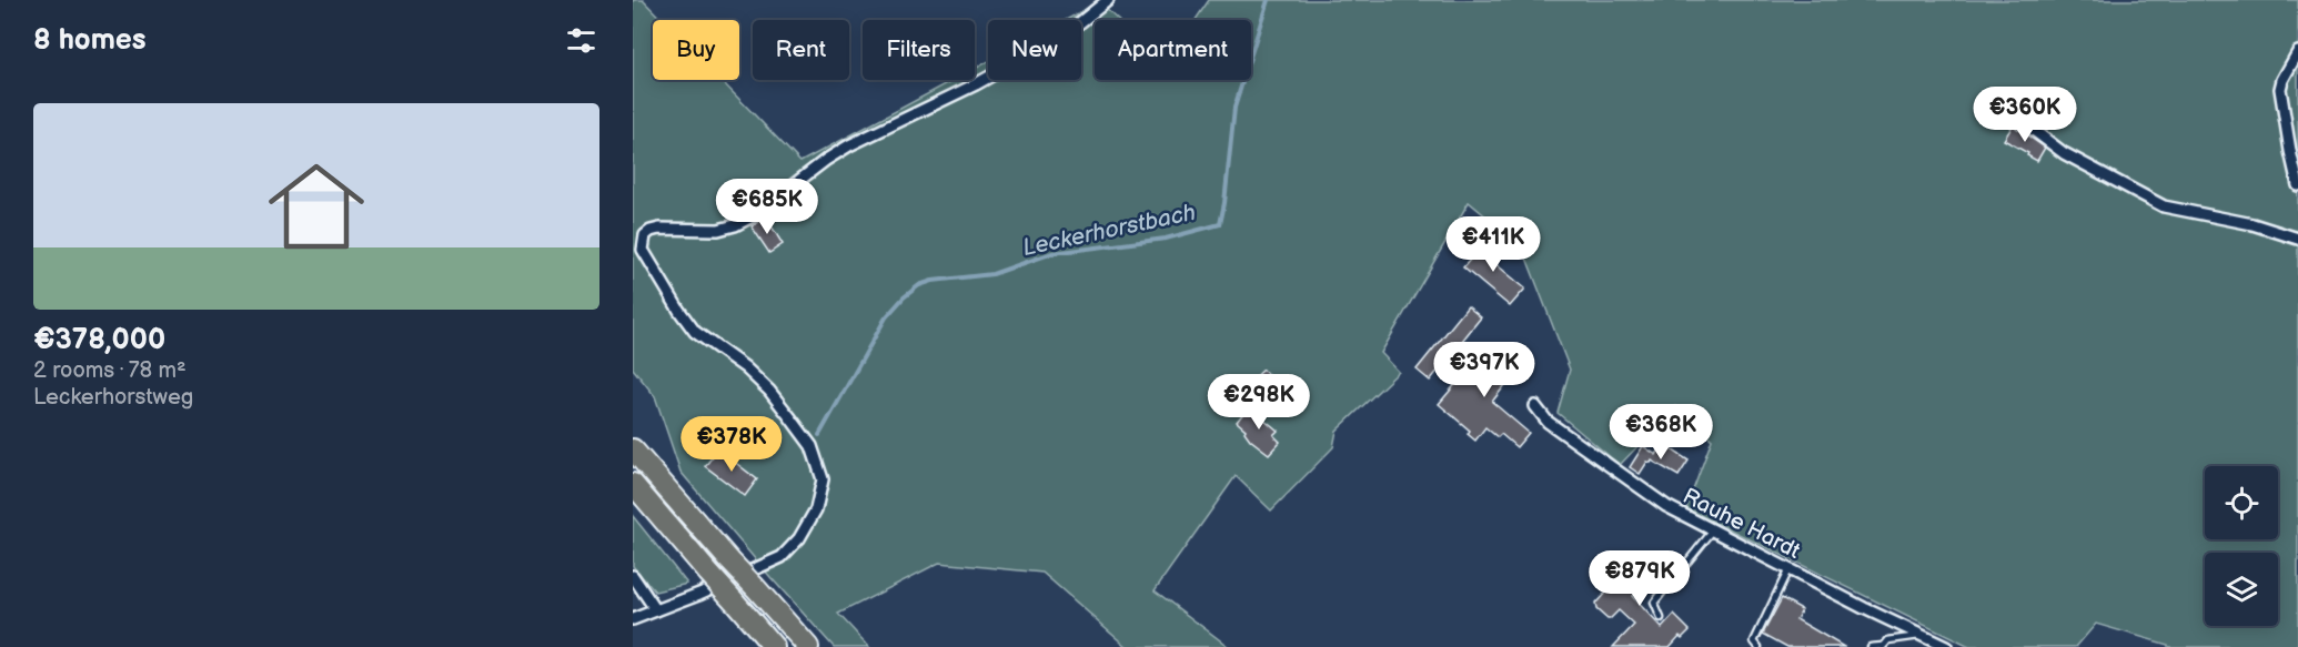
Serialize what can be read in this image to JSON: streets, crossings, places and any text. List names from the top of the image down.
{
  "streets": {
    "street": ["Rauhe Hardt"]
  },
  "water": ["Leckerhorstbach"],
  "page": {
    "heading": "8 homes",
    "chip": [
      "Buy",
      "Rent",
      "Filters",
      "New",
      "Apartment"
    ],
    "list": [
      {
        "name": "€378,000",
        "note": "2 rooms · 78 m² · Leckerhorstweg"
      }
    ],
    "price": [
      "€360K",
      "€685K",
      "€411K",
      "€397K",
      "€298K",
      "€368K",
      "€378K",
      "€879K"
    ]
  }
}
